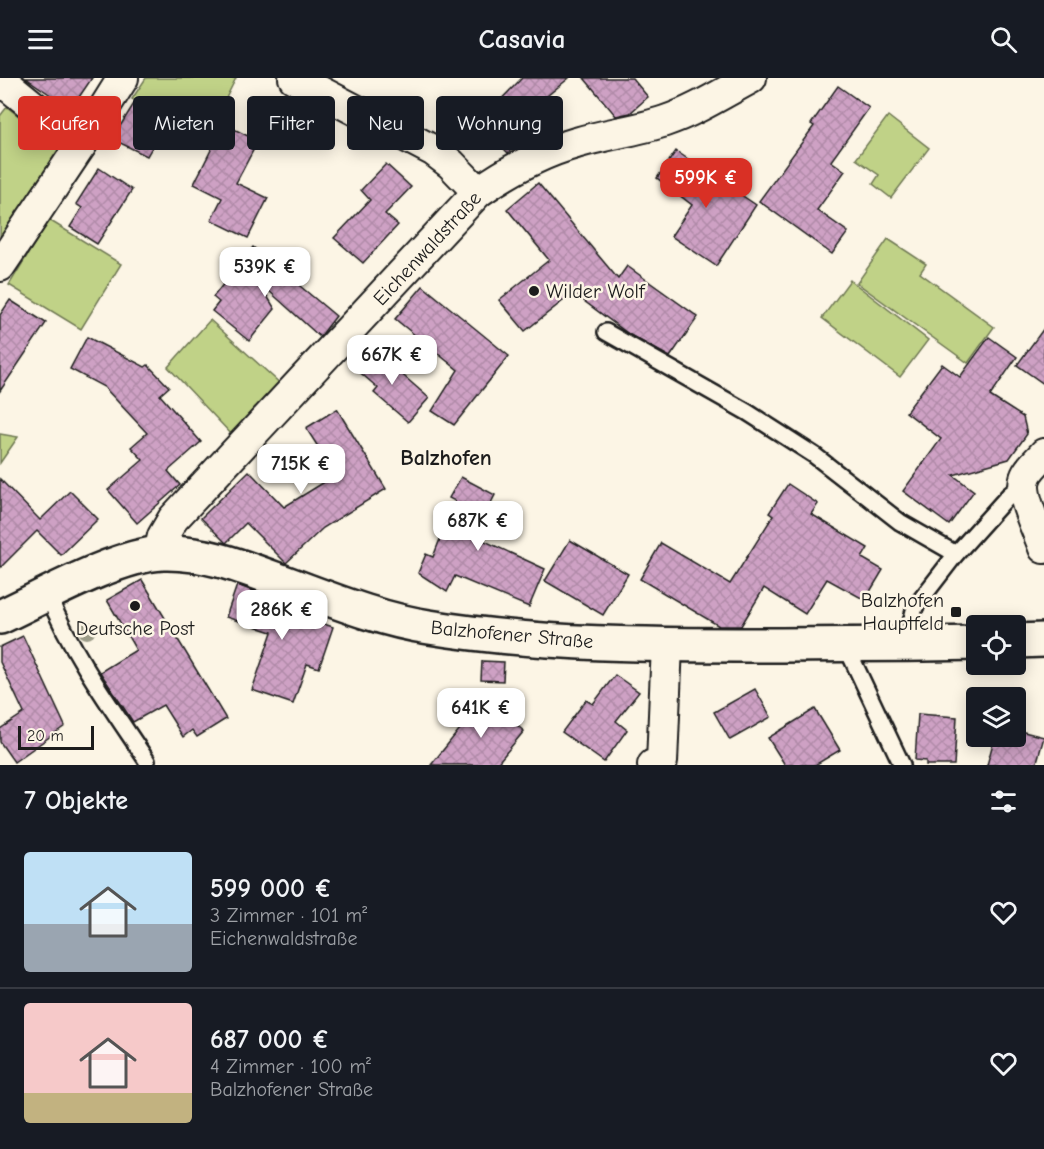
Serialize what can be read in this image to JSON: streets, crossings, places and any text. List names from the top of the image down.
{
  "streets": {
    "street": ["Eichenwaldstraße", "Balzhofener Straße"]
  },
  "crossings": [
    ["Eichenwaldstraße", "Balzhofener Straße"]
  ],
  "districts": ["Balzhofen"],
  "places": {
    "other": ["Wilder Wolf", "Deutsche Post"],
    "transit": ["Balzhofen Hauptfeld"]
  },
  "scale_bar": "20 m",
  "page": {
    "header": "Casavia",
    "chip": [
      "Kaufen",
      "Mieten",
      "Filter",
      "Neu",
      "Wohnung"
    ],
    "price": [
      "599K €",
      "539K €",
      "667K €",
      "715K €",
      "687K €",
      "286K €",
      "641K €"
    ],
    "scale": "20 m",
    "heading": "7 Objekte",
    "list": [
      {
        "name": "599 000 €",
        "note": "3 Zimmer · 101 m² · Eichenwaldstraße"
      },
      {
        "name": "687 000 €",
        "note": "4 Zimmer · 100 m² · Balzhofener Straße"
      }
    ]
  }
}
